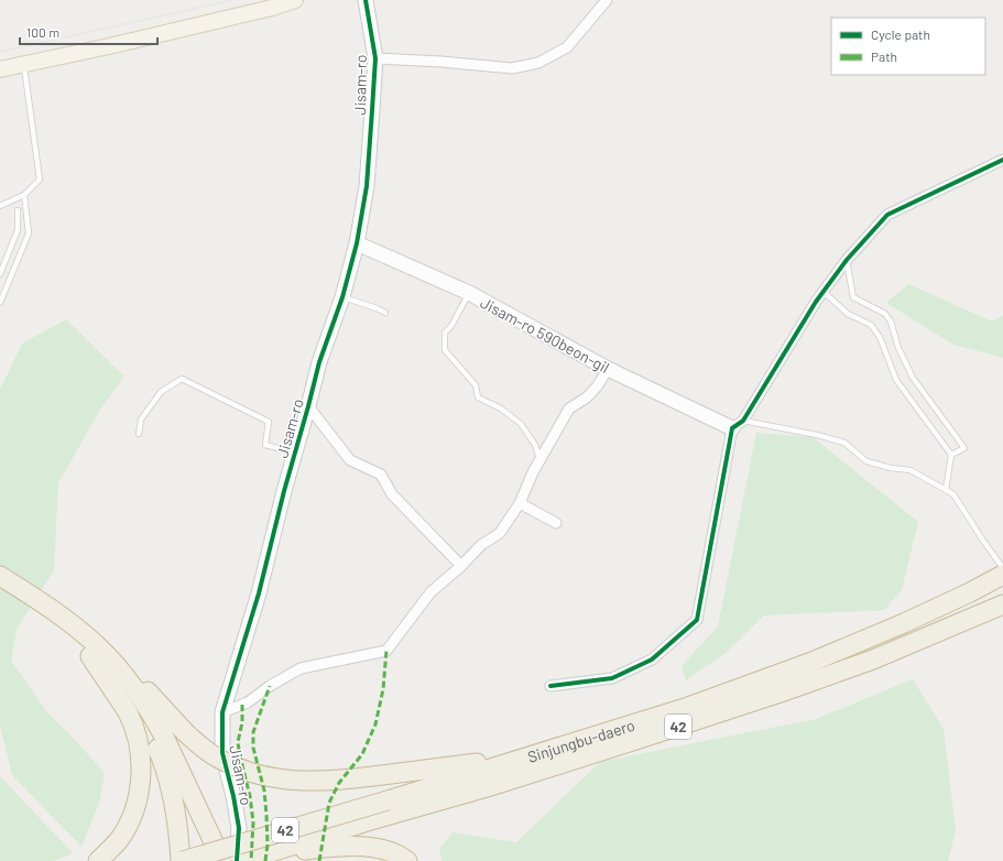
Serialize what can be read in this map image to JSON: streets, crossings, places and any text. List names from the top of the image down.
{
  "streets": {
    "highway": ["42", "Sinjungbu-daero"],
    "street": ["Jisam-ro", "Jisam-ro 590beon-gil"]
  },
  "crossings": [
    ["Jisam-ro", "Jisam-ro 590beon-gil"]
  ],
  "legend": ["Cycle path", "Path"],
  "scale_bar": "100 m"
}
